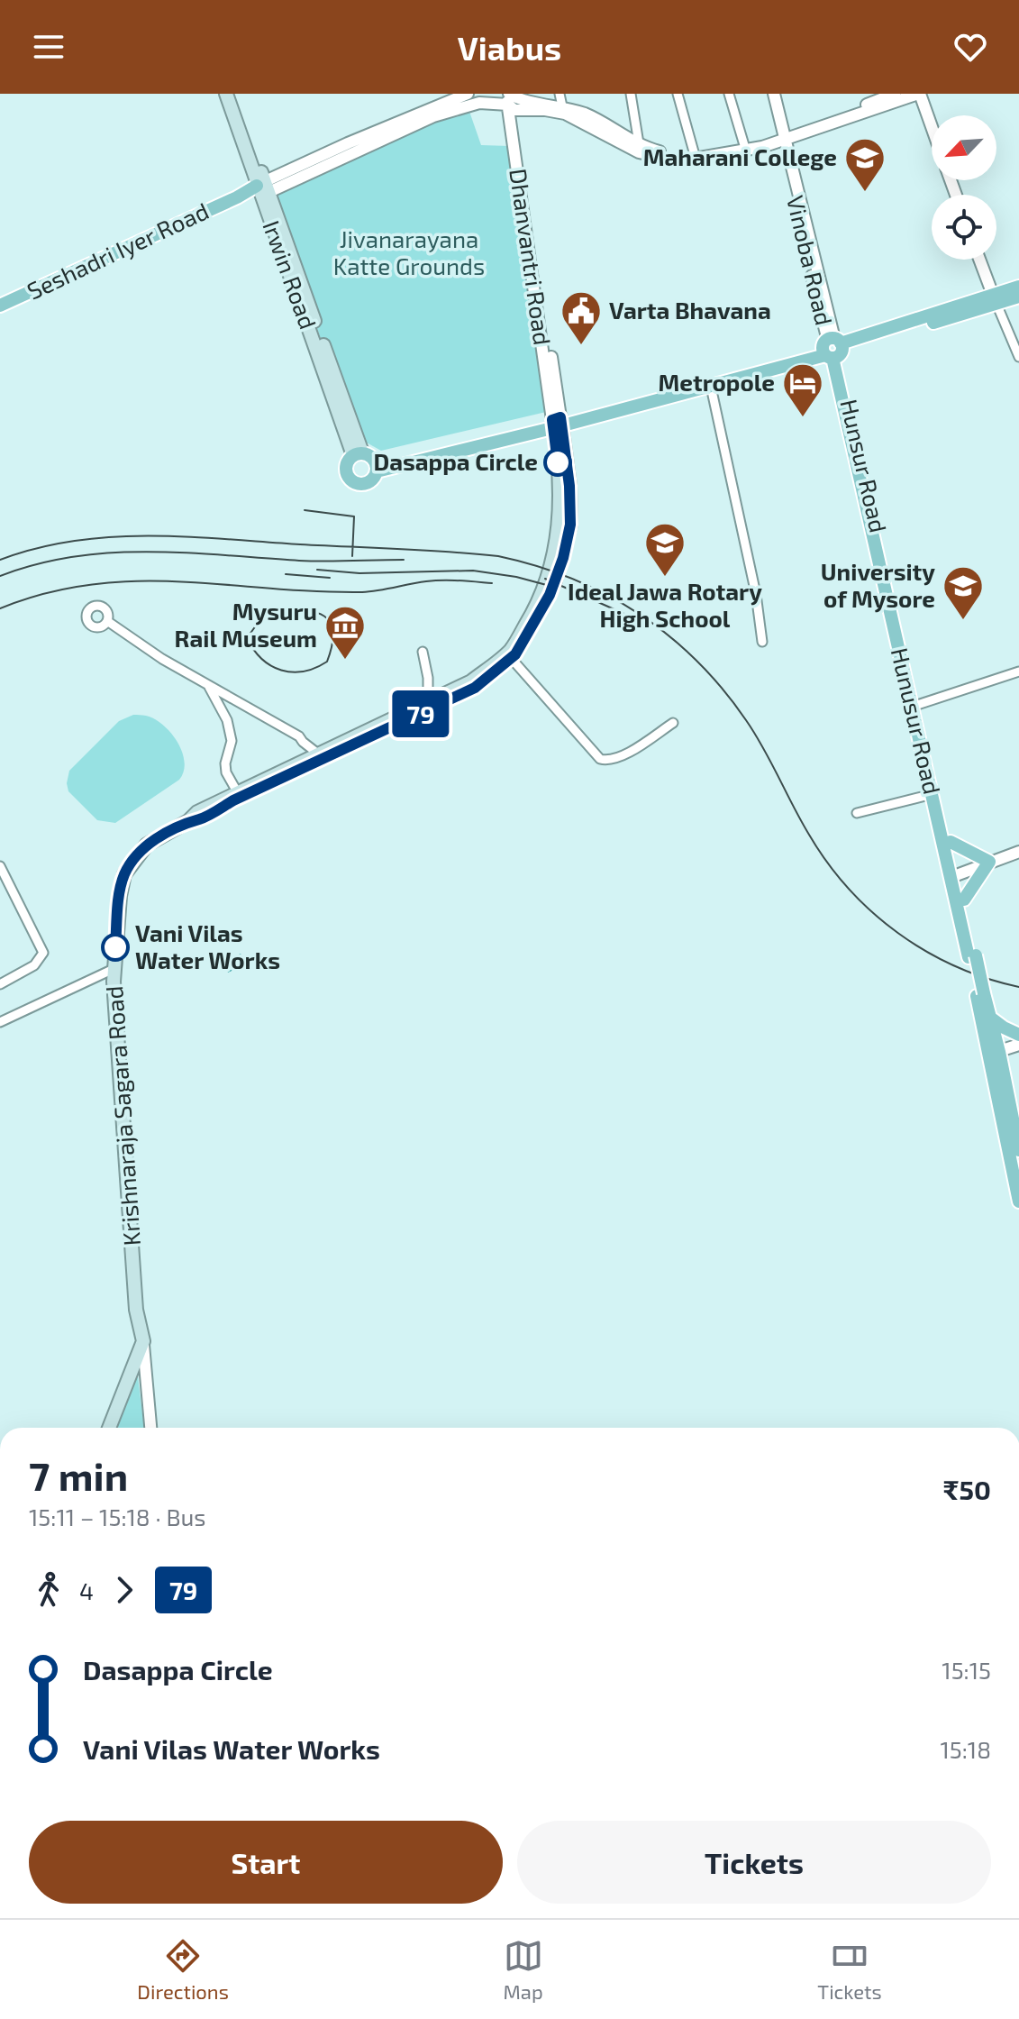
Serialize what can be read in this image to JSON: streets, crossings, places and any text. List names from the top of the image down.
{
  "streets": {
    "main road": [
      "Seshadri Iyer Road",
      "Irwin Road",
      "Hunusur Road",
      "Krishnaraja Sagara Road"
    ],
    "street": ["Dhanvantri Road", "Vinoba Road"]
  },
  "crossings": [
    ["Seshadri Iyer Road", "Dhanvantri Road"],
    ["Seshadri Iyer Road", "Irwin Road"],
    ["Dhanvantri Road", "Krishnaraja Sagara Road"],
    ["Vinoba Road", "Hunusur Road"]
  ],
  "parks": ["Jivanarayana Katte Grounds"],
  "places": {
    "school or university": ["Maharani College", "Ideal Jawa Rotary High School", "University of Mysore"],
    "public building": ["Varta Bhavana"],
    "hotel": ["Metropole"],
    "other": ["Dasappa Circle", "Vani Vilas Water Works"],
    "museum": ["Mysuru Rail Museum"]
  },
  "lines": ["bus line 79"],
  "north": "bottom left",
  "page": {
    "header": "Viabus",
    "on_map": "79",
    "heading": ["7 min", "15:11 – 15:18 · Bus", "₹50"],
    "legs": ["4", "79"],
    "list": [
      {
        "name": "Dasappa Circle",
        "value": "15:15"
      },
      {
        "name": "Vani Vilas Water Works",
        "value": "15:18"
      }
    ],
    "buttons": ["Start", "Tickets"],
    "tabs": ["Directions", "Map", "Tickets"]
  }
}
